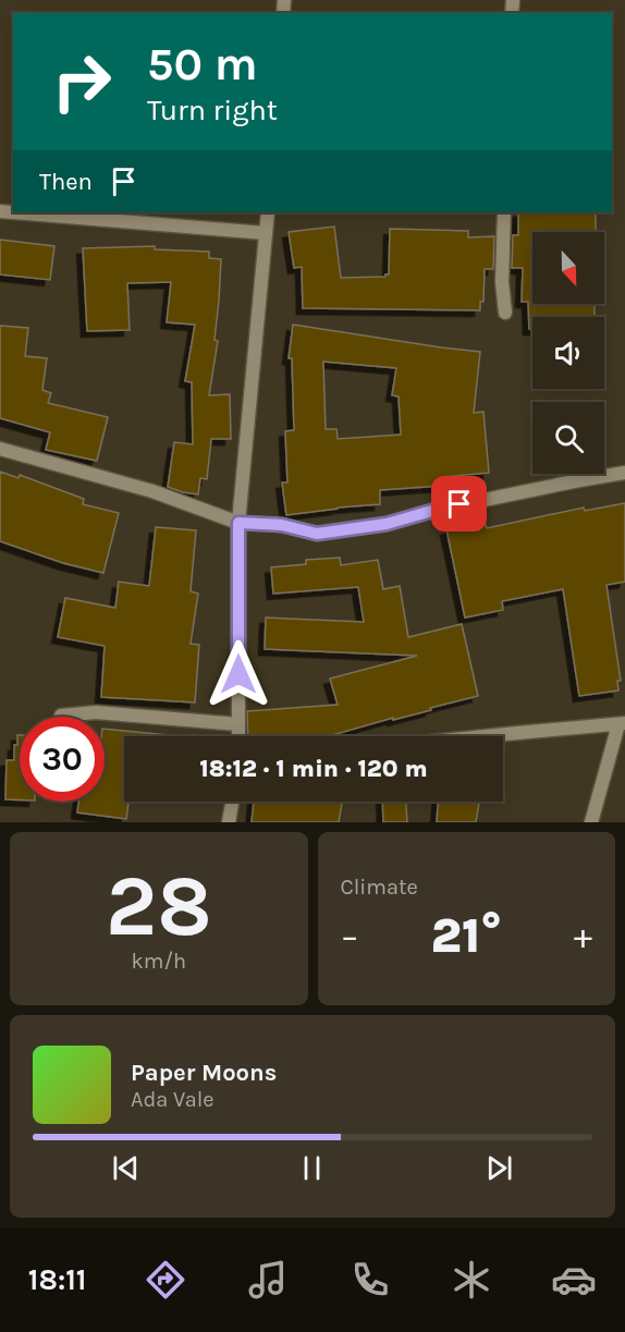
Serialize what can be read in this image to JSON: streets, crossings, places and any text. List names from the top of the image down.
{
  "north": "bottom",
  "page": {
    "turn": ["50 m", "Turn right"],
    "then": "Then",
    "limit": "30",
    "trip": "18:12 · 1 min · 120 m",
    "tile": [
      ["28", "km/h"],
      "Climate"
    ],
    "heat": ["−", "21°", "+"],
    "song": ["Paper Moons", "Ada Vale"],
    "tabs": "18:11"
  }
}
